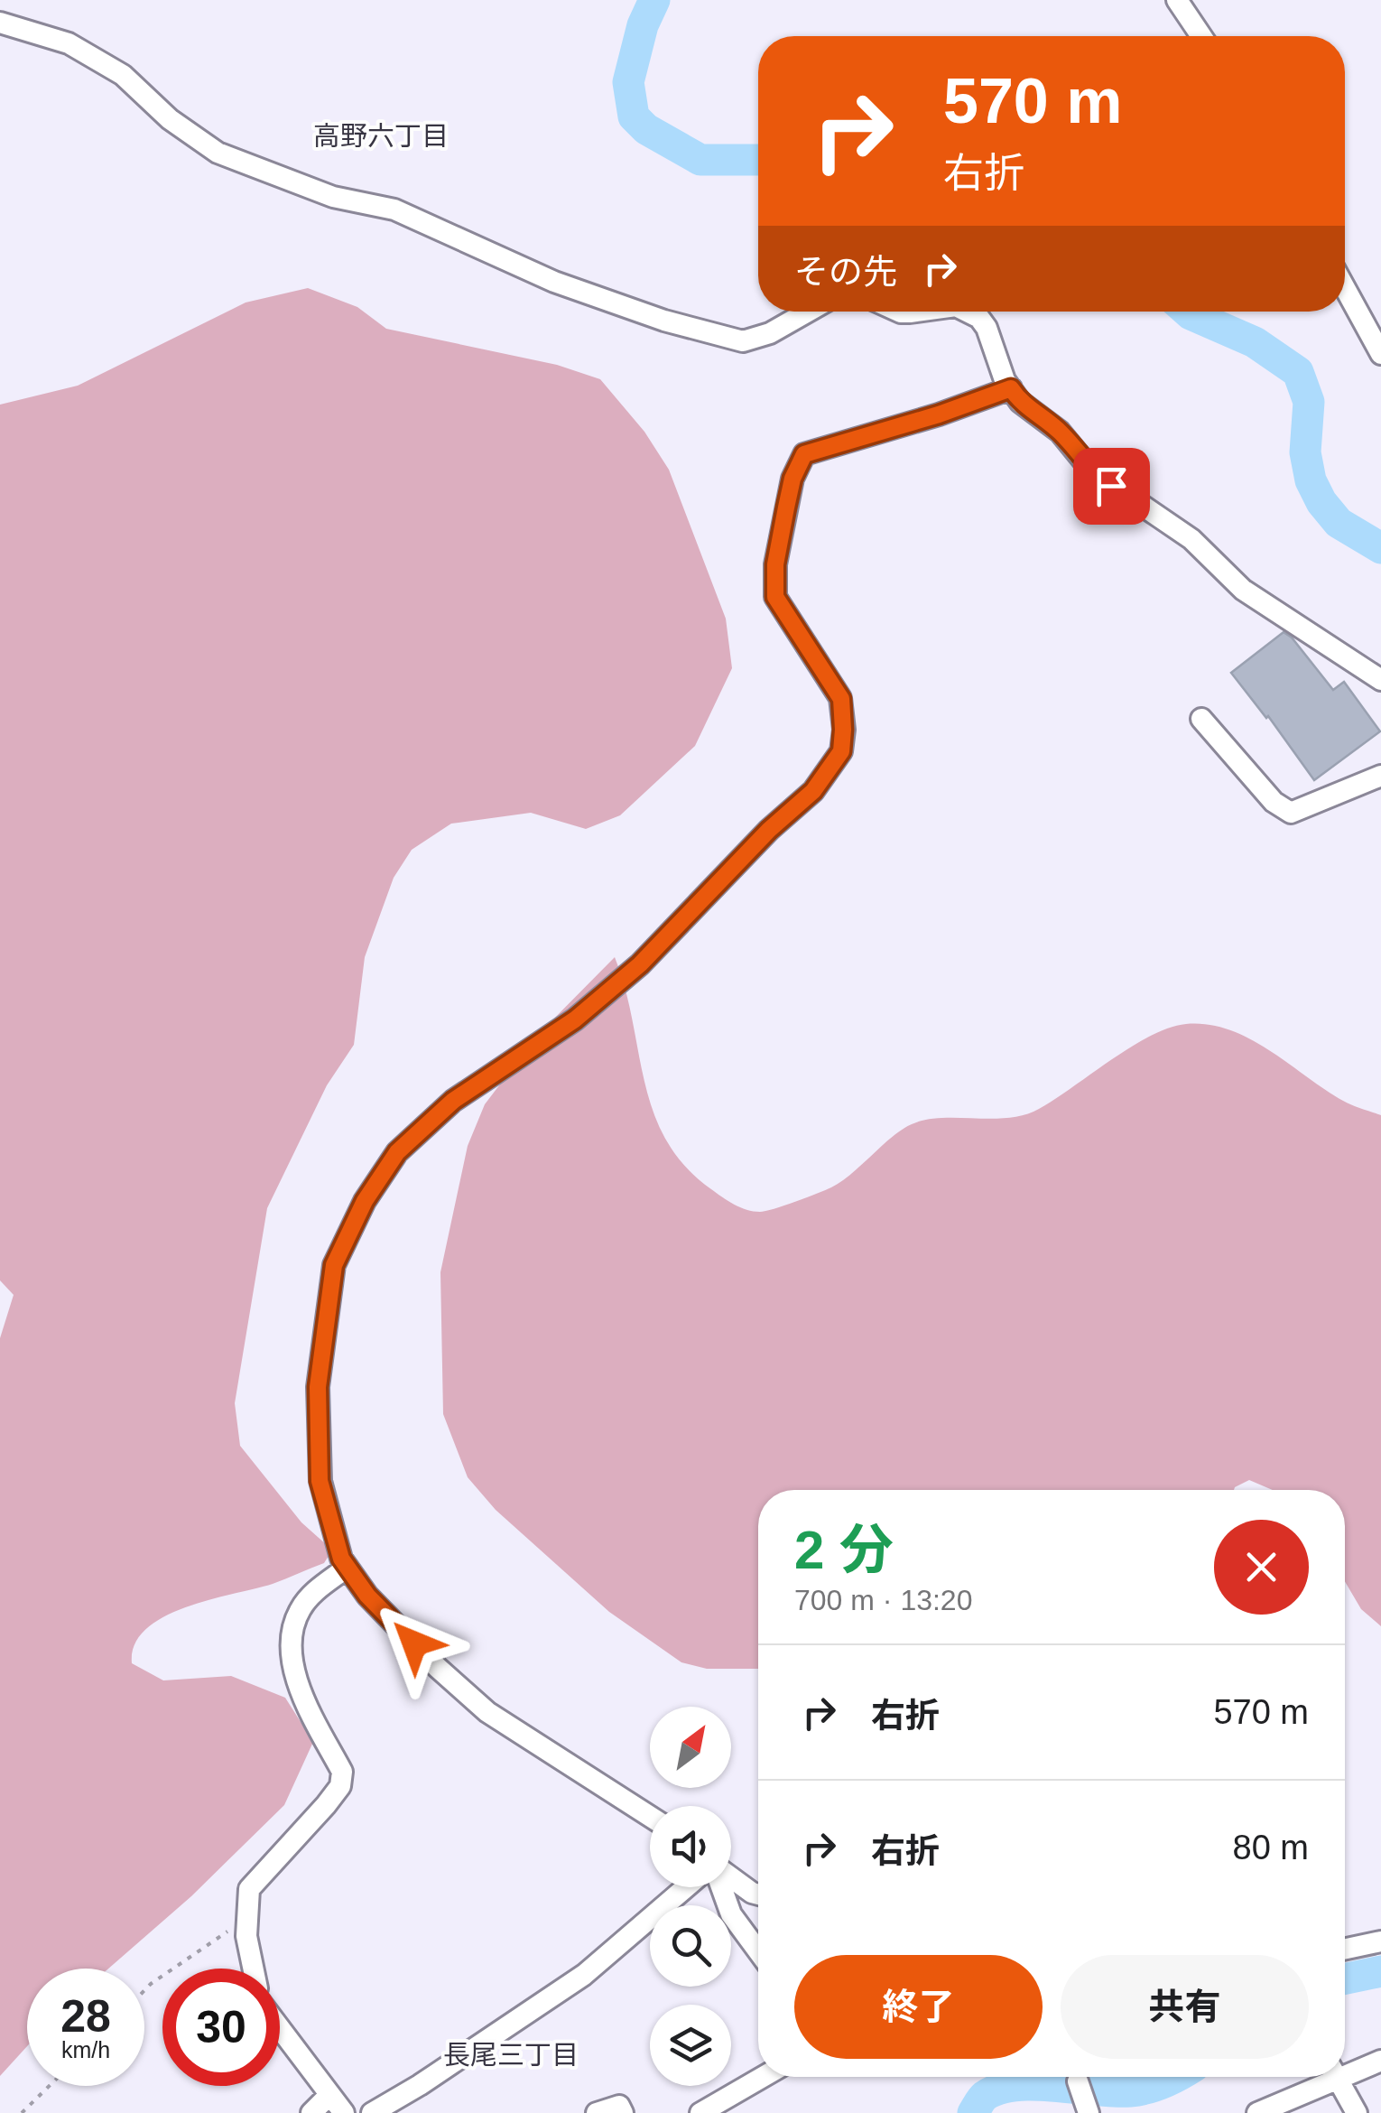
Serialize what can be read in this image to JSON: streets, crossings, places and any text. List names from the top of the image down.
{
  "districts": ["高野六丁目", "長尾三丁目"],
  "north": "top right",
  "page": {
    "turn": ["570 m", "右折"],
    "then": "その先",
    "heading": ["2 分", "700 m · 13:20"],
    "list": [
      {
        "name": "右折",
        "value": "570 m"
      },
      {
        "name": "右折",
        "value": "80 m"
      }
    ],
    "buttons": ["終了", "共有"],
    "speed": "28 km/h",
    "limit": "30"
  }
}
